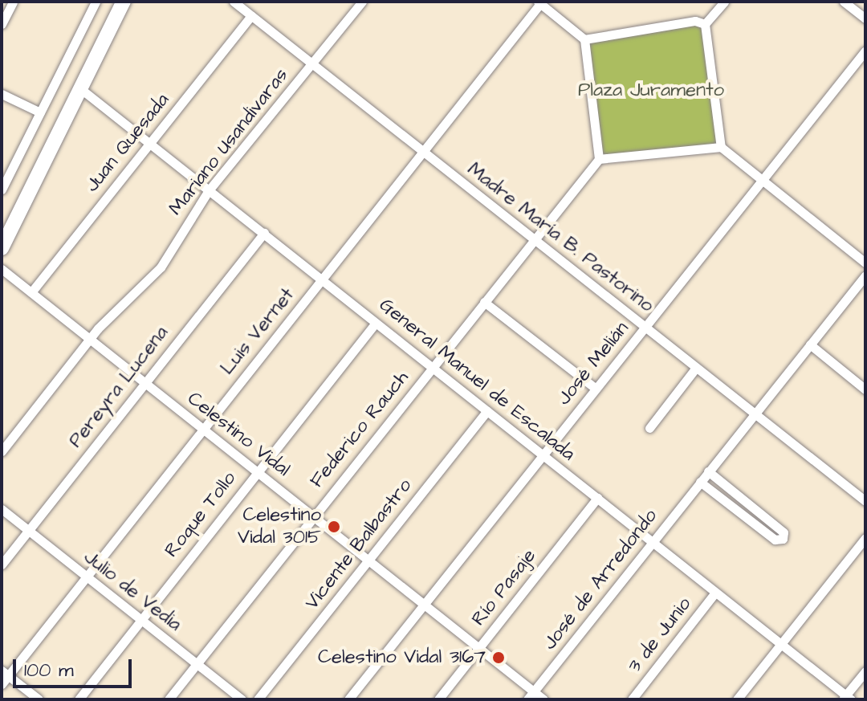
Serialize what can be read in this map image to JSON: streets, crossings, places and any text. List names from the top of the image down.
{
  "streets": {
    "street": [
      "Mariano Usandivaras",
      "Juan Quesada",
      "Madre María B. Pastorino",
      "Luis Vernet",
      "José Melián",
      "General Manuel de Escalada",
      "Pereyra Lucena",
      "Federico Rauch",
      "Celestino Vidal",
      "Roque Tollo",
      "Vicente Balbastro",
      "José de Arredondo",
      "Río Pasaje",
      "Julio de Vedia",
      "3 de Junio"
    ]
  },
  "crossings": [
    ["Mariano Usandivaras", "Madre María B. Pastorino"],
    ["Mariano Usandivaras", "General Manuel de Escalada"],
    ["Mariano Usandivaras", "Celestino Vidal"],
    ["Juan Quesada", "Madre María B. Pastorino"],
    ["Juan Quesada", "General Manuel de Escalada"],
    ["Juan Quesada", "Celestino Vidal"],
    ["Madre María B. Pastorino", "Luis Vernet"],
    ["Madre María B. Pastorino", "José Melián"],
    ["Madre María B. Pastorino", "Federico Rauch"],
    ["Madre María B. Pastorino", "José de Arredondo"],
    ["Luis Vernet", "General Manuel de Escalada"],
    ["Luis Vernet", "Celestino Vidal"],
    ["Luis Vernet", "Julio de Vedia"],
    ["José Melián", "General Manuel de Escalada"],
    ["José Melián", "Celestino Vidal"],
    ["General Manuel de Escalada", "Pereyra Lucena"],
    ["General Manuel de Escalada", "Federico Rauch"],
    ["General Manuel de Escalada", "Roque Tollo"],
    ["General Manuel de Escalada", "Vicente Balbastro"],
    ["General Manuel de Escalada", "José de Arredondo"],
    ["General Manuel de Escalada", "Río Pasaje"],
    ["General Manuel de Escalada", "3 de Junio"],
    ["Pereyra Lucena", "Celestino Vidal"],
    ["Pereyra Lucena", "Julio de Vedia"],
    ["Federico Rauch", "Celestino Vidal"],
    ["Federico Rauch", "Julio de Vedia"],
    ["Celestino Vidal", "Roque Tollo"],
    ["Celestino Vidal", "Vicente Balbastro"],
    ["Celestino Vidal", "José de Arredondo"],
    ["Celestino Vidal", "Río Pasaje"],
    ["Roque Tollo", "Julio de Vedia"]
  ],
  "parks": ["Plaza Juramento"],
  "places": ["Celestino Vidal 3015", "Celestino Vidal 3167"],
  "scale_bar": "100 m"
}
